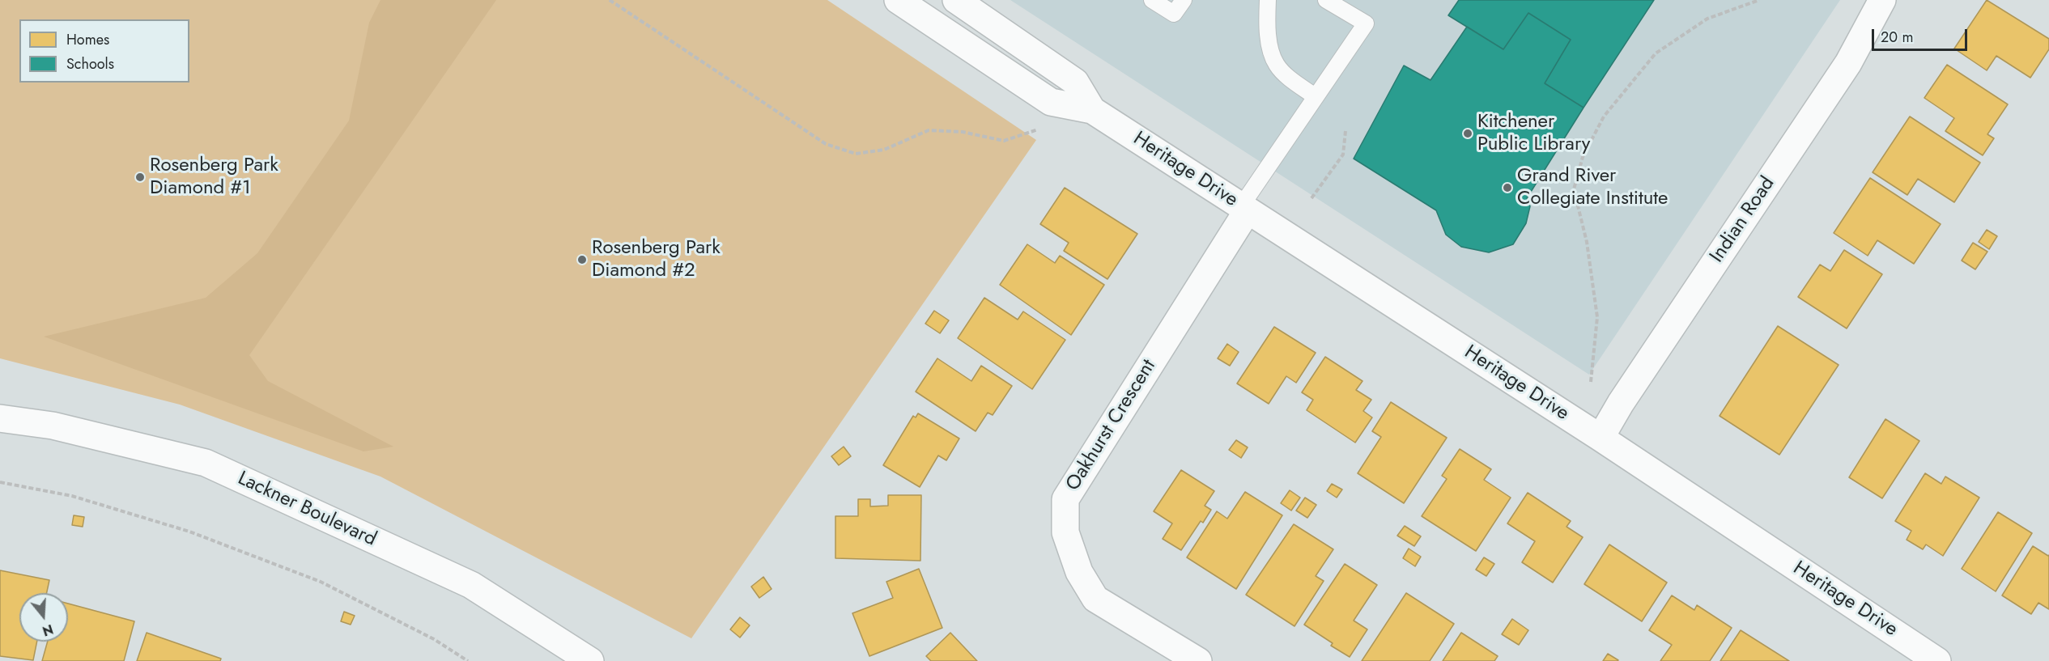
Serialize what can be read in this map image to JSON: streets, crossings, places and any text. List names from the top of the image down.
{
  "streets": {
    "street": [
      "Heritage Drive",
      "Indian Road",
      "Oakhurst Crescent",
      "Lackner Boulevard"
    ]
  },
  "crossings": [
    ["Heritage Drive", "Indian Road"],
    ["Heritage Drive", "Oakhurst Crescent"]
  ],
  "places": [
    "Kitchener Public Library",
    "Rosenberg Park Diamond #1",
    "Grand River Collegiate Institute",
    "Rosenberg Park Diamond #2"
  ],
  "legend": ["Homes", "Schools"],
  "scale_bar": "20 m",
  "north": "bottom"
}
